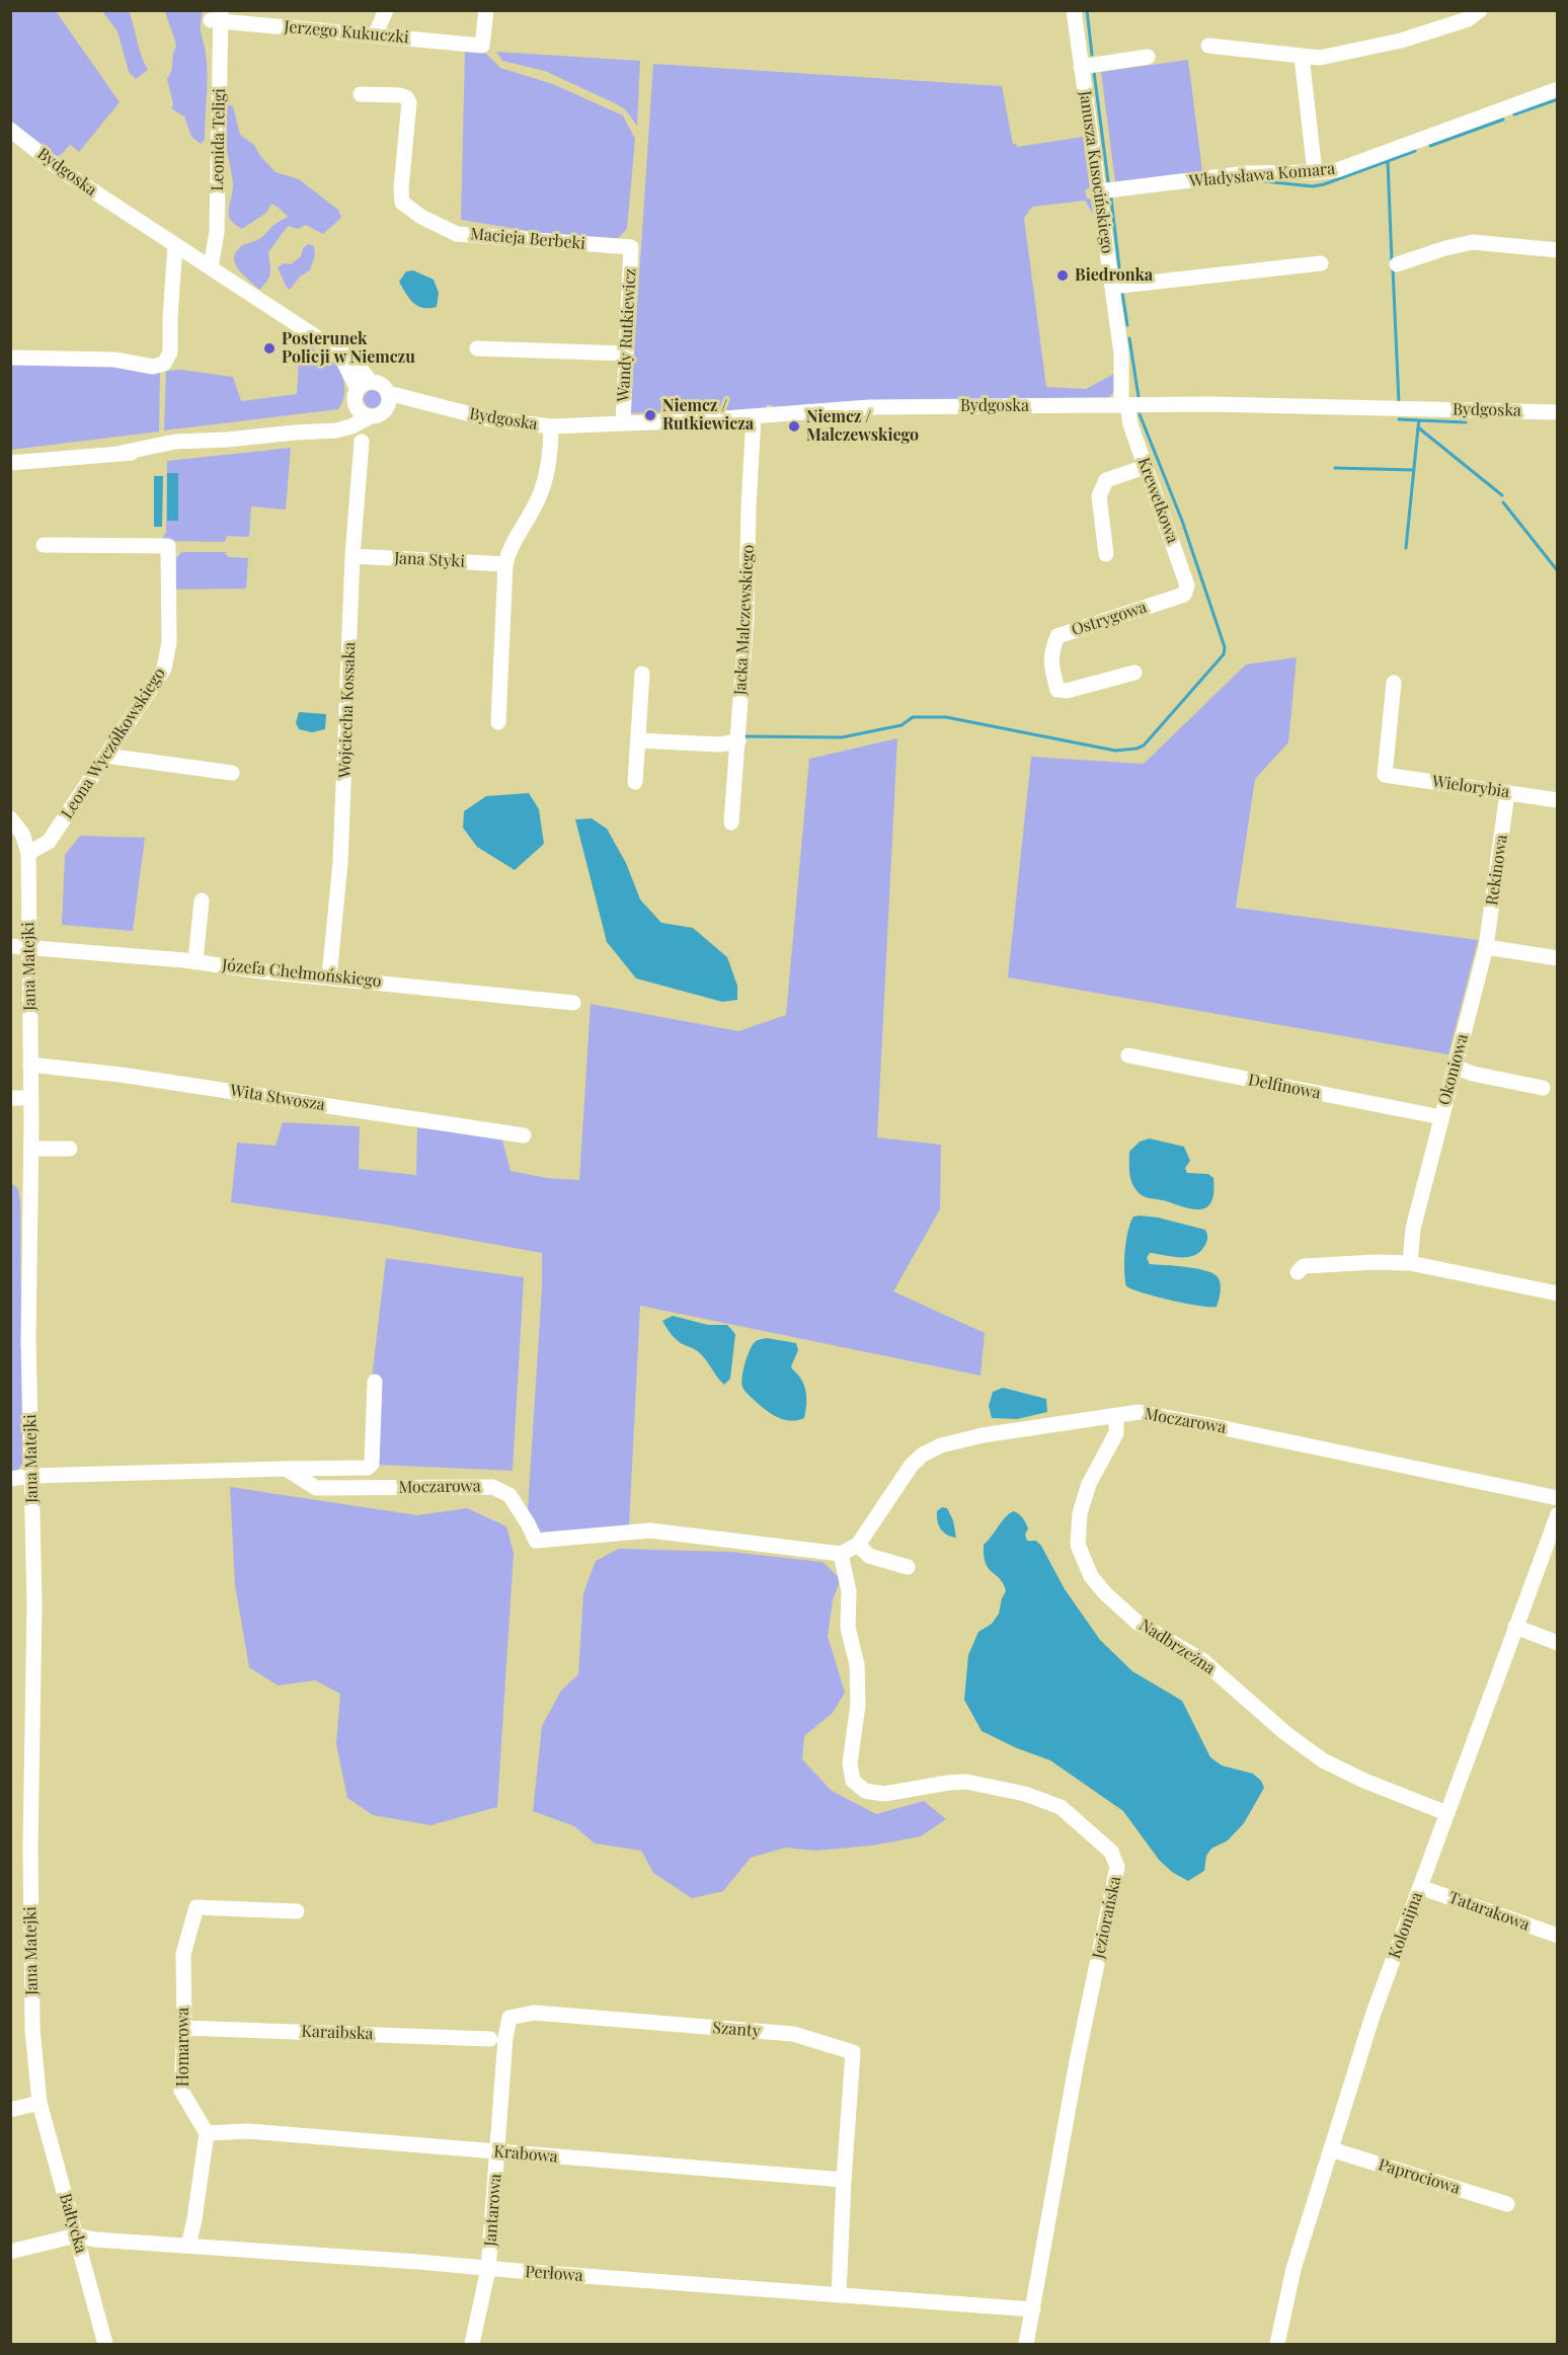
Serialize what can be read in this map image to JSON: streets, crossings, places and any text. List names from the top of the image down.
{
  "streets": {
    "street": [
      "Jerzego Kukuczki",
      "Leonida Teligi",
      "Bydgoska",
      "Janusza Kusocińskiego",
      "Władysława Komara",
      "Macieja Berbeki",
      "Wandy Rutkiewicz",
      "Krewetkowa",
      "Jana Styki",
      "Ostrygowa",
      "Jacka Malczewskiego",
      "Wojciecha Kossaka",
      "Leona Wyczółkowskiego",
      "Wielorybia",
      "Rekinowa",
      "Jana Matejki",
      "Józefa Chełmońskiego",
      "Okoniowa",
      "Delfinowa",
      "Wita Stwosza",
      "Moczarowa",
      "Nadbrzeżna",
      "Tatarakowa",
      "Jeziorańska",
      "Kolonijna",
      "Szanty",
      "Karaibska",
      "Homarowa",
      "Krabowa",
      "Paprociowa",
      "Jantarowa",
      "Bałtycka",
      "Perłowa"
    ]
  },
  "crossings": [
    ["Jerzego Kukuczki", "Leonida Teligi"],
    ["Leonida Teligi", "Bydgoska"],
    ["Bydgoska", "Janusza Kusocińskiego"],
    ["Bydgoska", "Wandy Rutkiewicz"],
    ["Bydgoska", "Krewetkowa"],
    ["Bydgoska", "Jacka Malczewskiego"],
    ["Janusza Kusocińskiego", "Władysława Komara"],
    ["Janusza Kusocińskiego", "Krewetkowa"],
    ["Macieja Berbeki", "Wandy Rutkiewicz"],
    ["Krewetkowa", "Ostrygowa"],
    ["Jana Styki", "Wojciecha Kossaka"],
    ["Wojciecha Kossaka", "Józefa Chełmońskiego"],
    ["Leona Wyczółkowskiego", "Jana Matejki"],
    ["Wielorybia", "Rekinowa"],
    ["Rekinowa", "Okoniowa"],
    ["Jana Matejki", "Józefa Chełmońskiego"],
    ["Jana Matejki", "Wita Stwosza"],
    ["Jana Matejki", "Bałtycka"],
    ["Okoniowa", "Delfinowa"],
    ["Moczarowa", "Nadbrzeżna"],
    ["Moczarowa", "Jeziorańska"],
    ["Nadbrzeżna", "Kolonijna"],
    ["Tatarakowa", "Kolonijna"],
    ["Jeziorańska", "Perłowa"],
    ["Kolonijna", "Paprociowa"],
    ["Szanty", "Karaibska"],
    ["Szanty", "Krabowa"],
    ["Szanty", "Jantarowa"],
    ["Karaibska", "Homarowa"],
    ["Karaibska", "Jantarowa"],
    ["Homarowa", "Krabowa"],
    ["Krabowa", "Jantarowa"],
    ["Jantarowa", "Perłowa"],
    ["Bałtycka", "Perłowa"]
  ],
  "places": [
    "Biedronka",
    "Posterunek Policji w Niemczu",
    "Niemcz / Rutkiewicza",
    "Niemcz / Malczewskiego"
  ]
}
